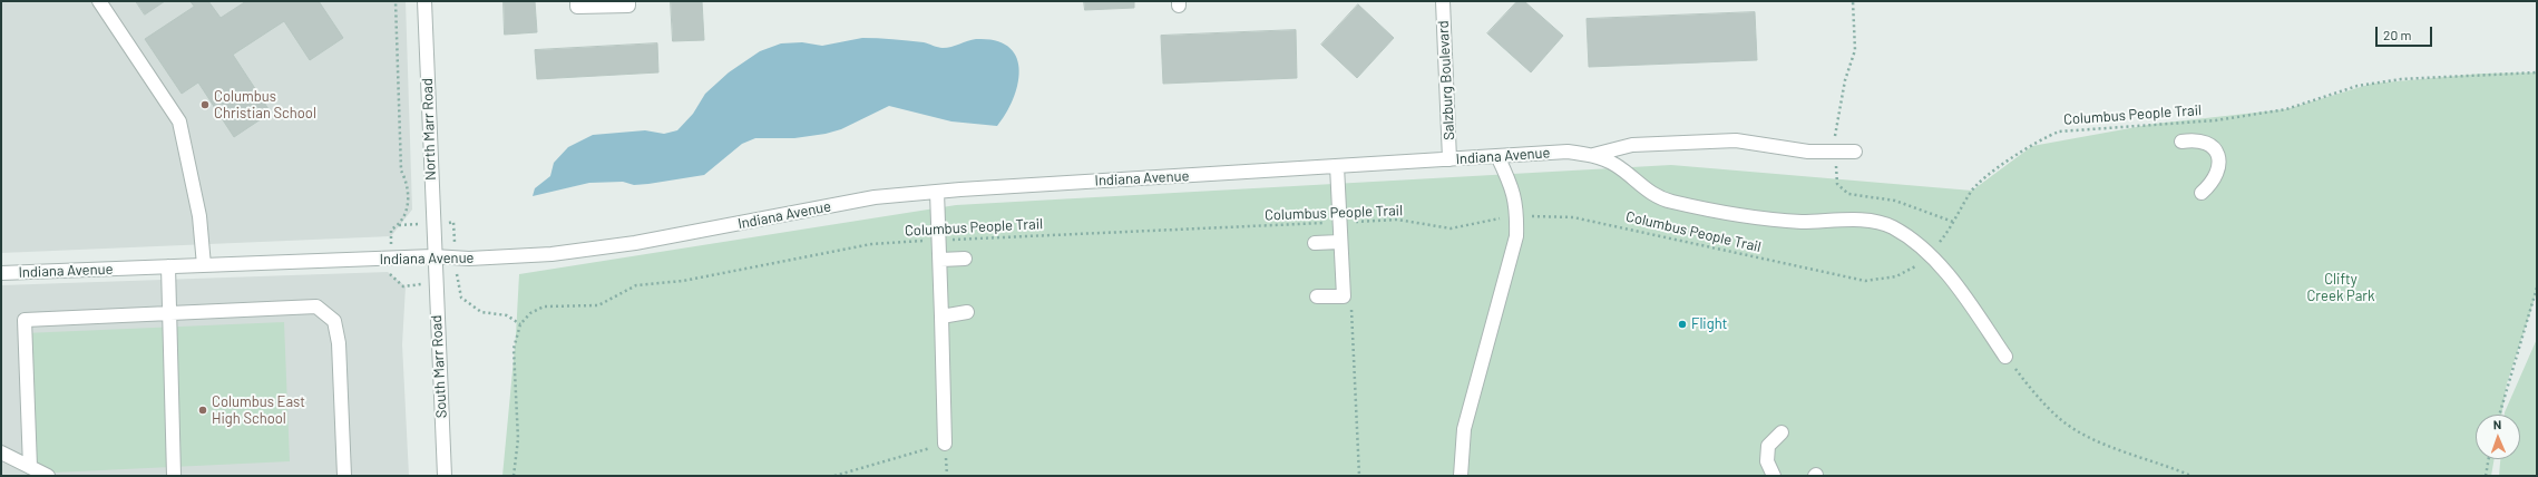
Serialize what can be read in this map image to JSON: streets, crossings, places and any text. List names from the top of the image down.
{
  "streets": {
    "street": [
      "Salzburg Boulevard",
      "North Marr Road",
      "Indiana Avenue",
      "South Marr Road"
    ],
    "path": ["Columbus People Trail"]
  },
  "crossings": [
    ["Salzburg Boulevard", "Indiana Avenue"],
    ["North Marr Road", "Indiana Avenue"],
    ["North Marr Road", "South Marr Road"],
    ["Indiana Avenue", "South Marr Road"]
  ],
  "parks": ["Clifty Creek Park"],
  "places": ["Columbus Christian School", "Flight", "Columbus East High School"],
  "scale_bar": "20 m",
  "north": "top"
}
